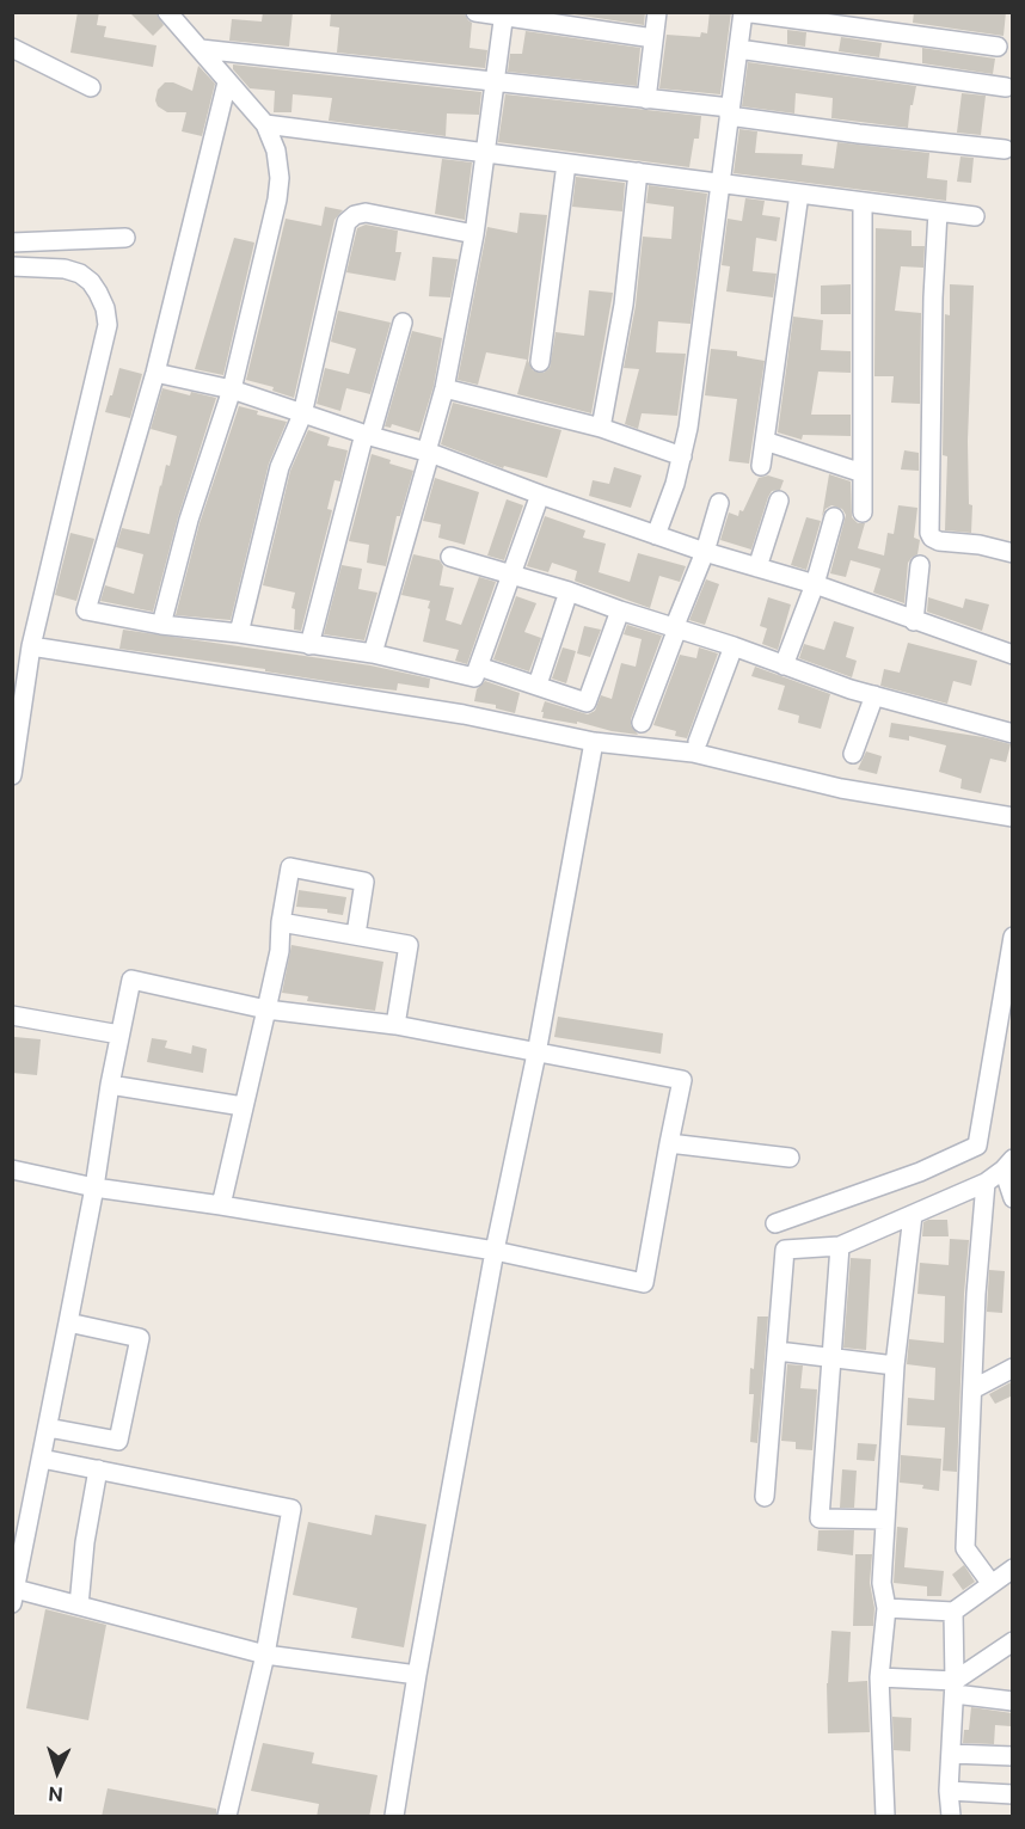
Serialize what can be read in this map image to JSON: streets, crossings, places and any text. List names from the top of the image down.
{
  "north": "bottom"
}
